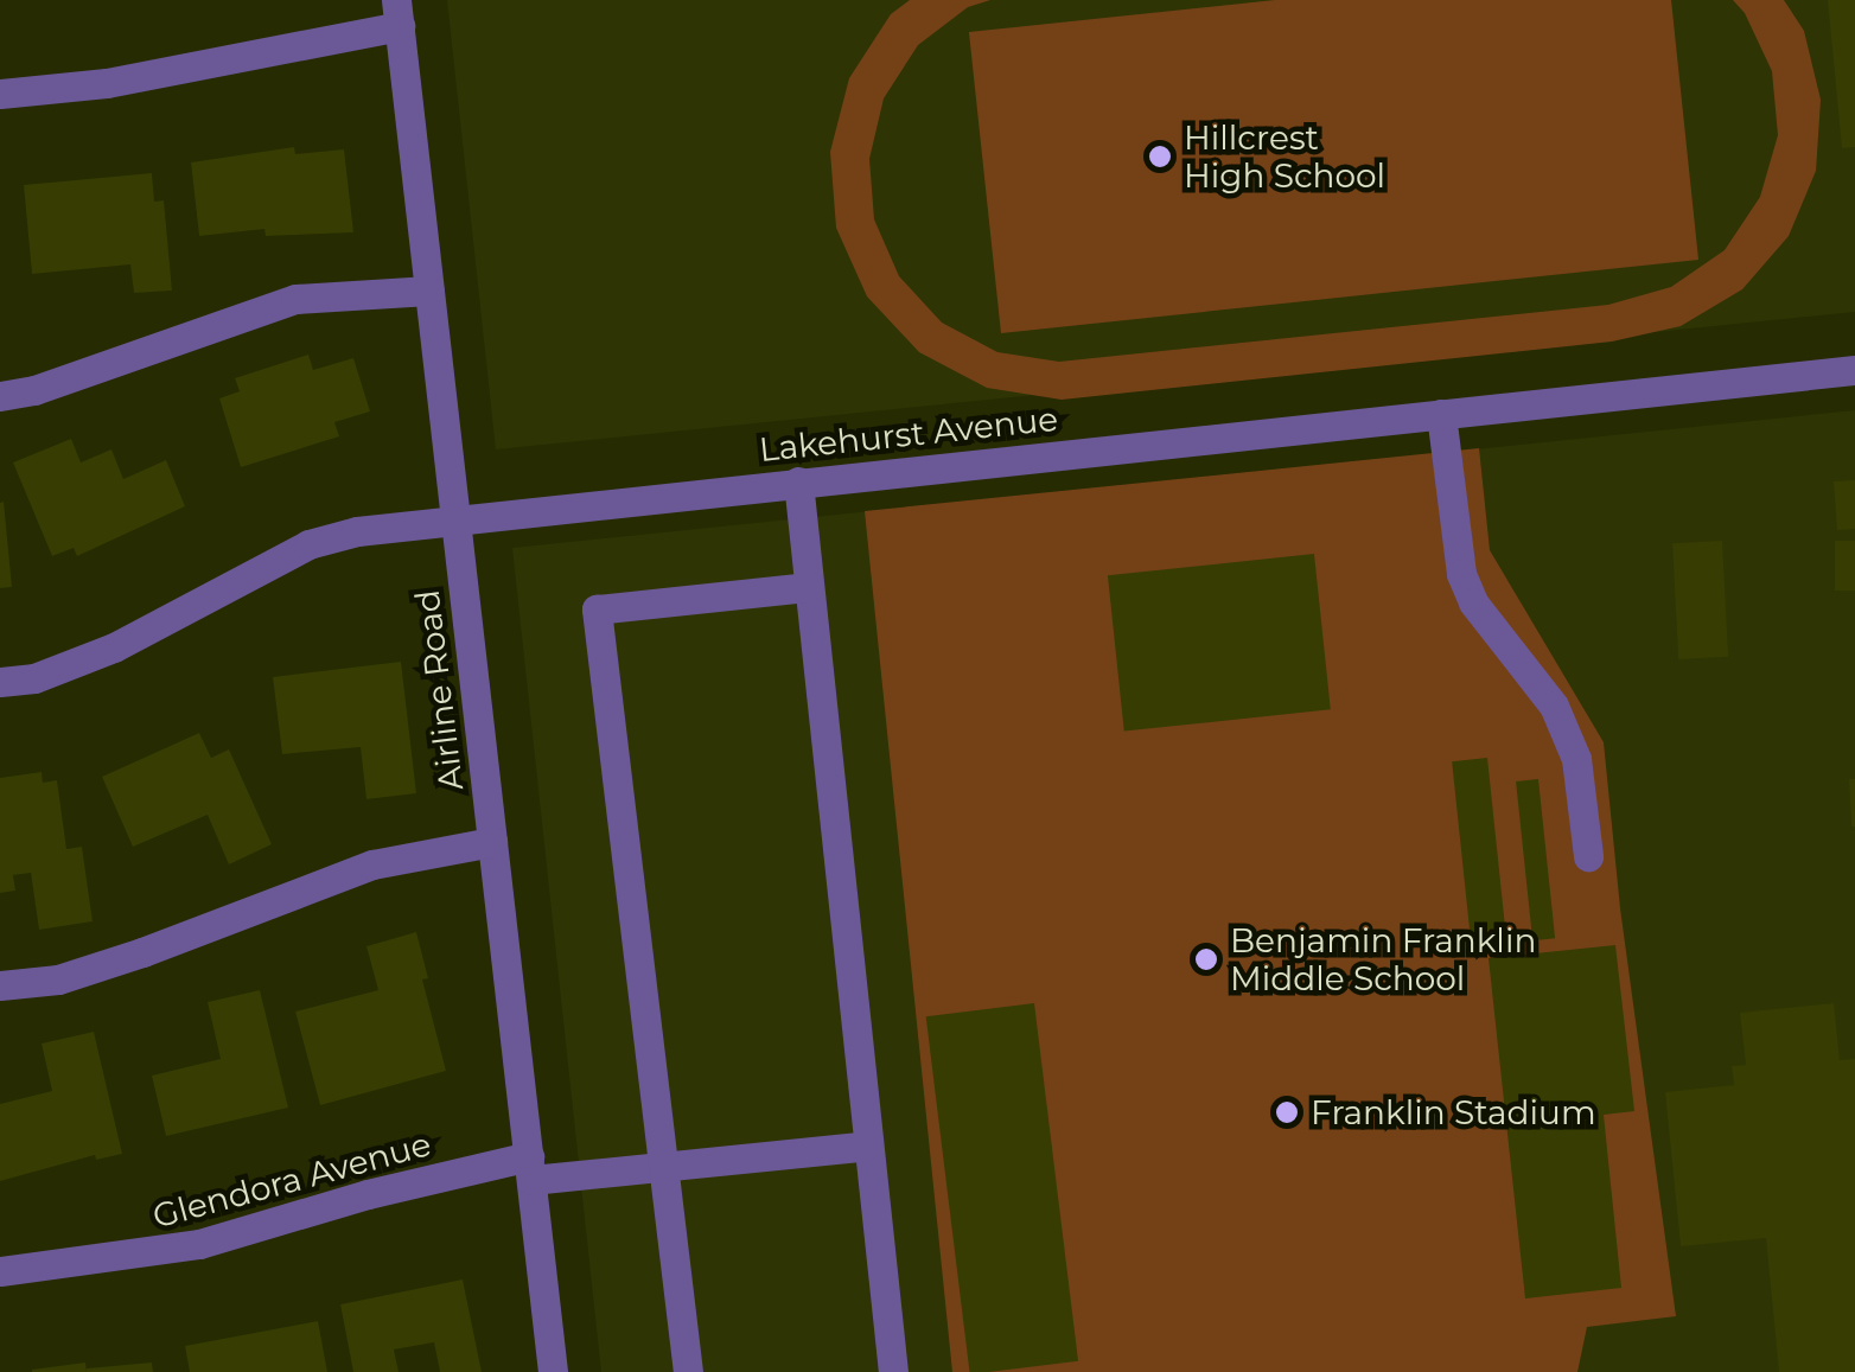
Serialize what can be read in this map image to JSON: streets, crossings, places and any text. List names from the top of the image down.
{
  "streets": {
    "street": ["Lakehurst Avenue", "Airline Road", "Glendora Avenue"]
  },
  "crossings": [
    ["Lakehurst Avenue", "Airline Road"],
    ["Airline Road", "Glendora Avenue"]
  ],
  "places": ["Hillcrest High School", "Benjamin Franklin Middle School", "Franklin Stadium"]
}
